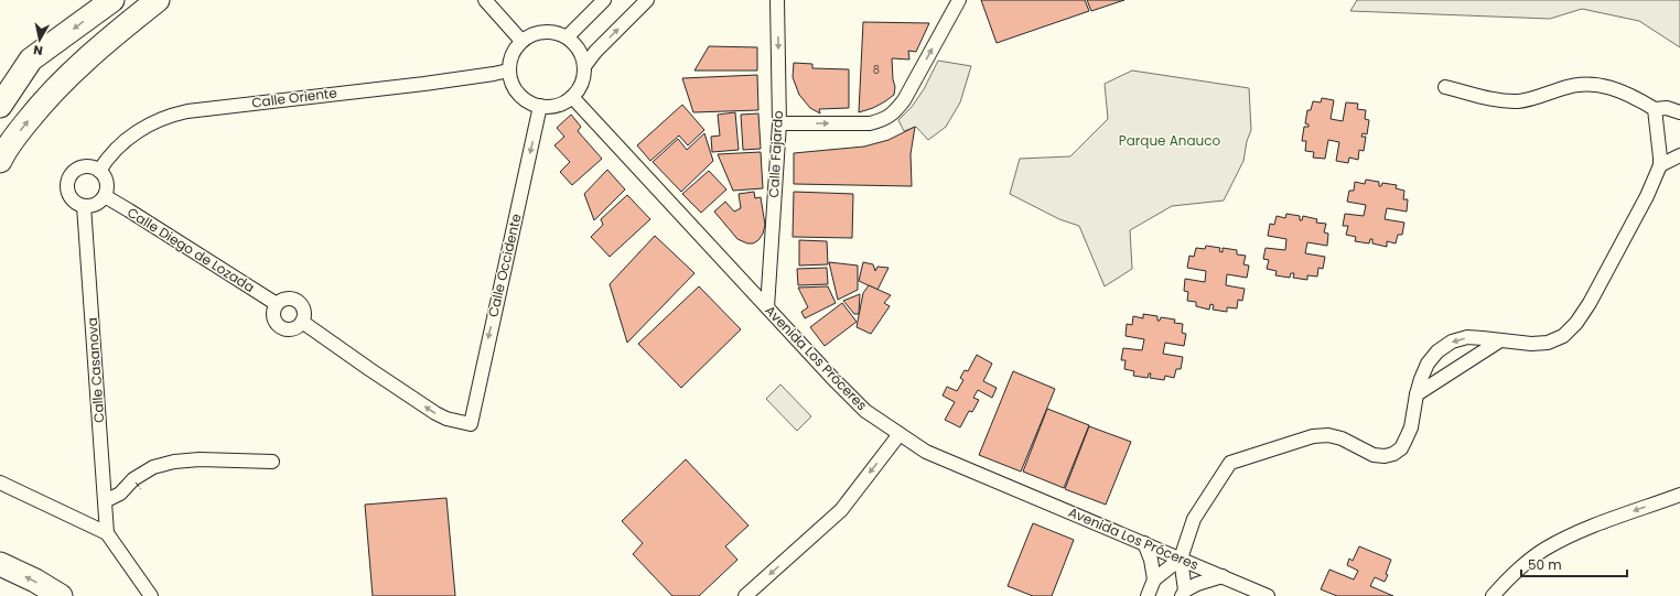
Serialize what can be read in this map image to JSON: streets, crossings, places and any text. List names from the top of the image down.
{
  "streets": {
    "street": [
      "Calle Oriente",
      "Calle Fajardo",
      "Calle Diego de Lozada",
      "Calle Occidente",
      "Avenida Los Próceres",
      "Calle Casanova"
    ]
  },
  "crossings": [
    ["Calle Oriente", "Calle Diego de Lozada"],
    ["Calle Oriente", "Calle Occidente"],
    ["Calle Oriente", "Avenida Los Próceres"],
    ["Calle Oriente", "Calle Casanova"],
    ["Calle Fajardo", "Avenida Los Próceres"],
    ["Calle Diego de Lozada", "Calle Occidente"],
    ["Calle Diego de Lozada", "Calle Casanova"],
    ["Calle Occidente", "Avenida Los Próceres"]
  ],
  "one_way": ["Calle Fajardo"],
  "parks": ["Parque Anauco"],
  "house_numbers": ["8"],
  "scale_bar": "50 m",
  "north": "bottom"
}
